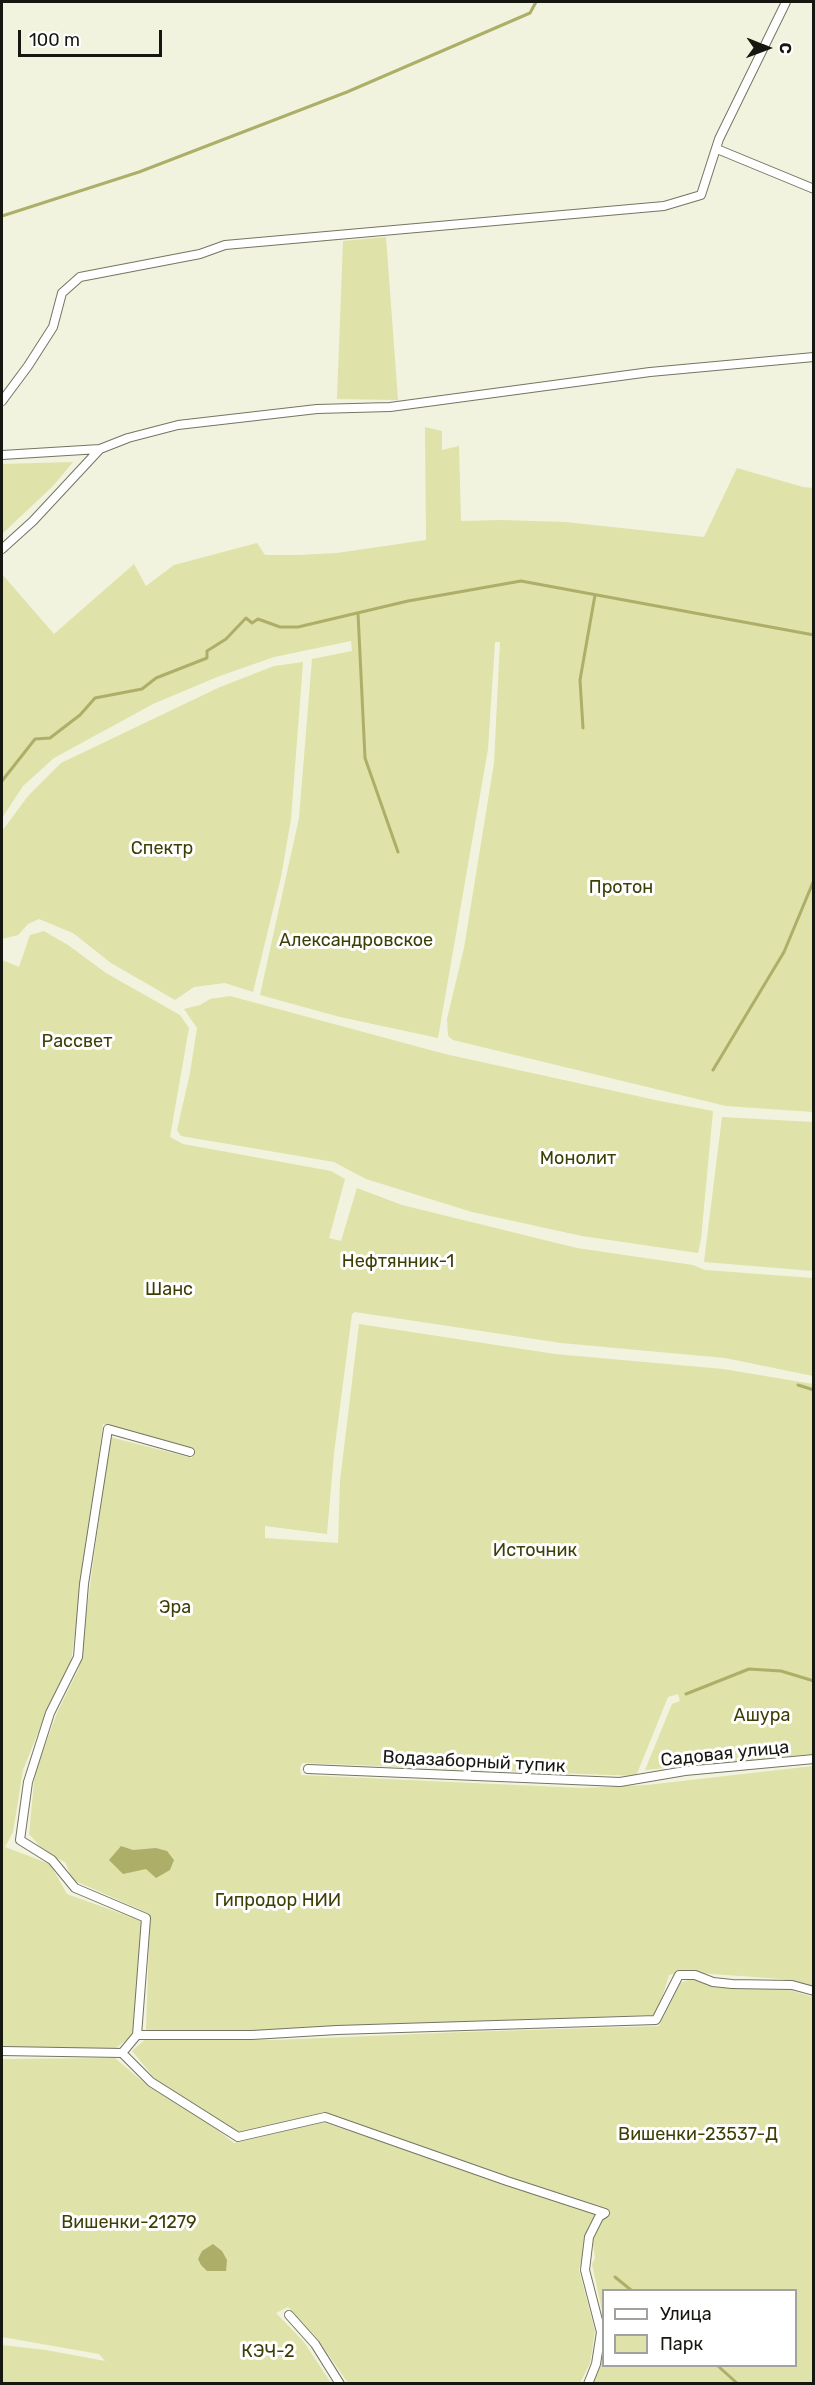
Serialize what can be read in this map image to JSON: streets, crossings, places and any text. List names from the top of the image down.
{
  "streets": {
    "street": ["Садовая улица", "Водазаборный тупик"]
  },
  "crossings": [
    ["Садовая улица", "Водазаборный тупик"]
  ],
  "parks": [
    "Спектр",
    "Протон",
    "Александровское",
    "Рассвет",
    "Монолит",
    "Нефтянник-1",
    "Шанс",
    "Источник",
    "Эра",
    "Ашура",
    "Гипродор НИИ",
    "Вишенки-23537-Д",
    "Вишенки-21279",
    "КЭЧ-2"
  ],
  "legend": ["Улица", "Парк"],
  "scale_bar": "100 m",
  "north": "right"
}
